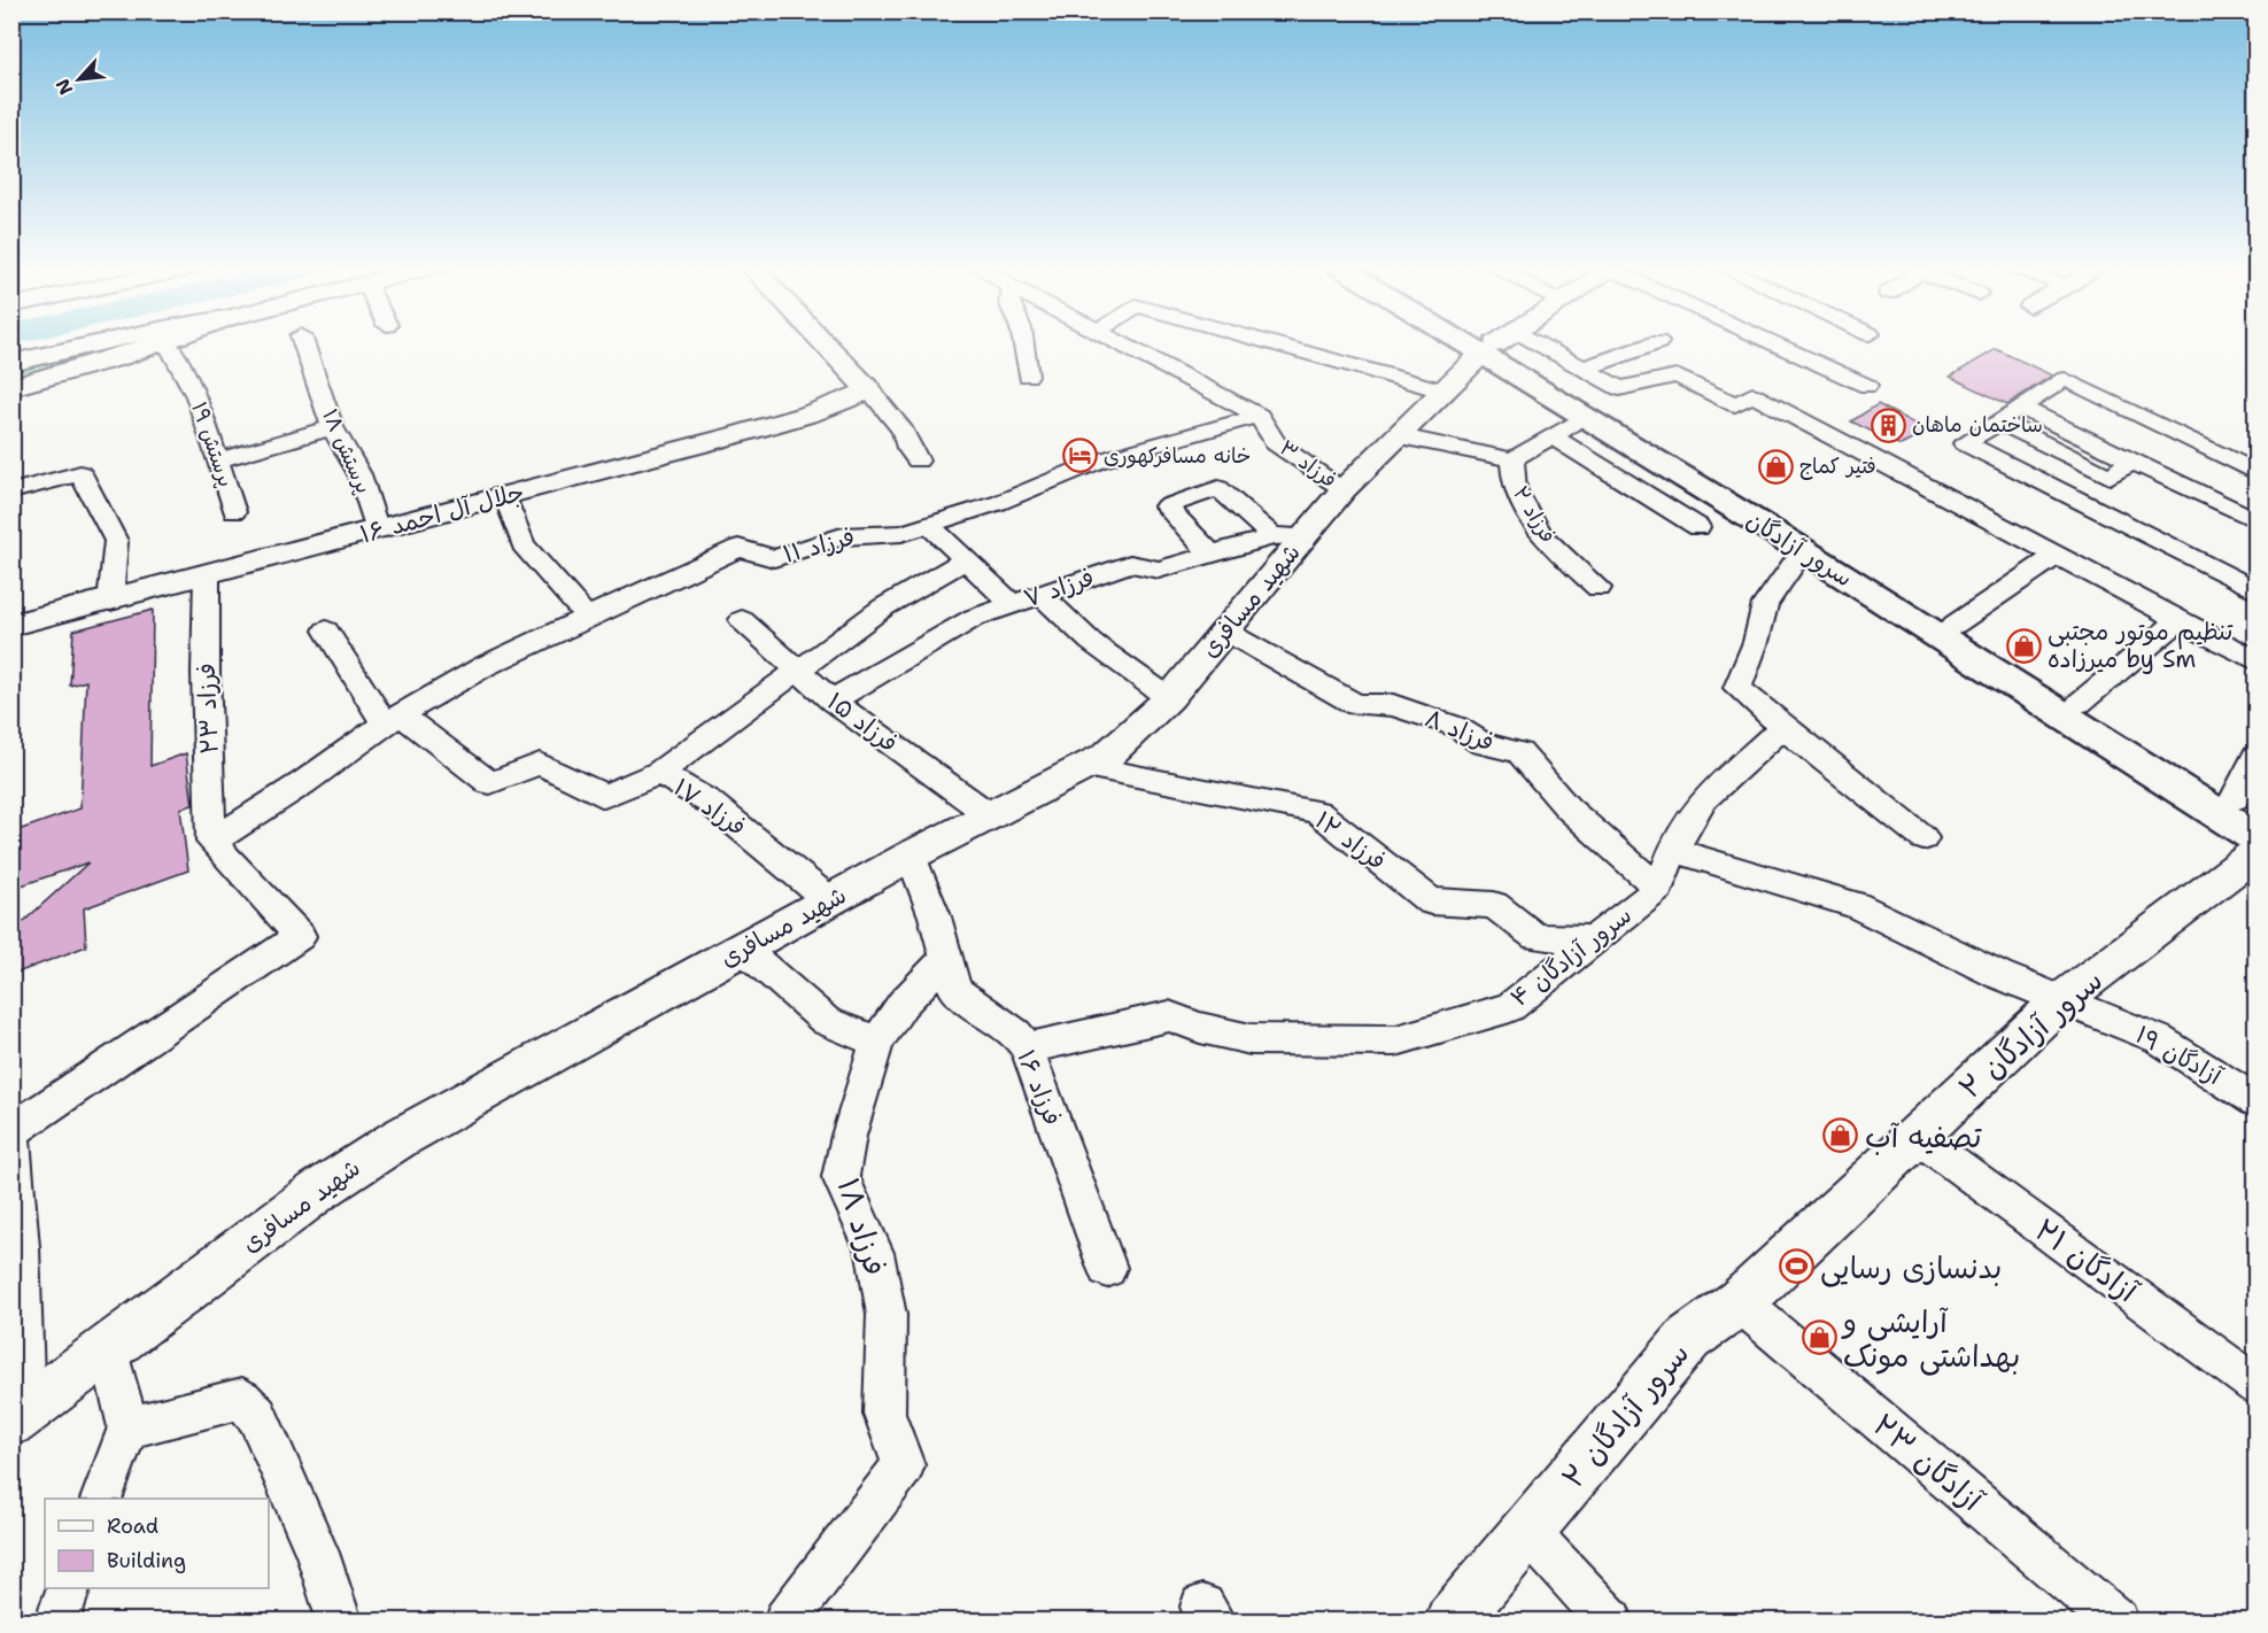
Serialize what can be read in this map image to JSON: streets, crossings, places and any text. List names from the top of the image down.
{
  "streets": {
    "main road": ["سرور آزادگان"],
    "street": [
      "پرستش ۱۹",
      "پرستش ۱۸",
      "فرزاد ۳",
      "جلال آل احمد ۱۶",
      "فرزاد ۲",
      "فرزاد ۱۱",
      "فرزاد ۷",
      "شهید مسافری",
      "فرزاد ۲۳",
      "فرزاد ۱۵",
      "فرزاد ۸",
      "فرزاد ۱۷",
      "فرزاد ۱۲",
      "سرور آزادگان ۴",
      "سرور آزادگان ۲",
      "آزادگان ۱۹",
      "فرزاد ۱۶",
      "فرزاد ۱۸",
      "آزادگان ۲۱",
      "آزادگان ۲۳"
    ]
  },
  "crossings": [
    ["پرستش ۱۸", "جلال آل احمد ۱۶"],
    ["فرزاد ۳", "فرزاد ۱۱"],
    ["فرزاد ۳", "شهید مسافری"],
    ["جلال آل احمد ۱۶", "فرزاد ۲۳"],
    ["فرزاد ۲", "شهید مسافری"],
    ["سرور آزادگان", "شهید مسافری"],
    ["فرزاد ۷", "شهید مسافری"],
    ["فرزاد ۷", "فرزاد ۱۵"],
    ["شهید مسافری", "فرزاد ۱۵"],
    ["شهید مسافری", "فرزاد ۸"],
    ["شهید مسافری", "فرزاد ۱۷"],
    ["شهید مسافری", "فرزاد ۱۲"],
    ["شهید مسافری", "فرزاد ۱۶"],
    ["فرزاد ۸", "سرور آزادگان ۴"],
    ["فرزاد ۱۲", "سرور آزادگان ۴"],
    ["سرور آزادگان ۴", "فرزاد ۱۶"],
    ["سرور آزادگان ۲", "آزادگان ۱۹"],
    ["سرور آزادگان ۲", "آزادگان ۲۱"],
    ["سرور آزادگان ۲", "آزادگان ۲۳"]
  ],
  "places": {
    "building": ["ساختمان ماهان"],
    "hotel": ["خانه مسافرکهوری"],
    "shop": [
      "فتیر کماج",
      "تنظیم موتور مجتبی میرزاده by Sm",
      "تصفیه آب",
      "آرایشی و بهداشتی مونک"
    ],
    "sports": ["بدنسازی رسایی"]
  },
  "legend": ["Road", "Building"],
  "north": "bottom left"
}
